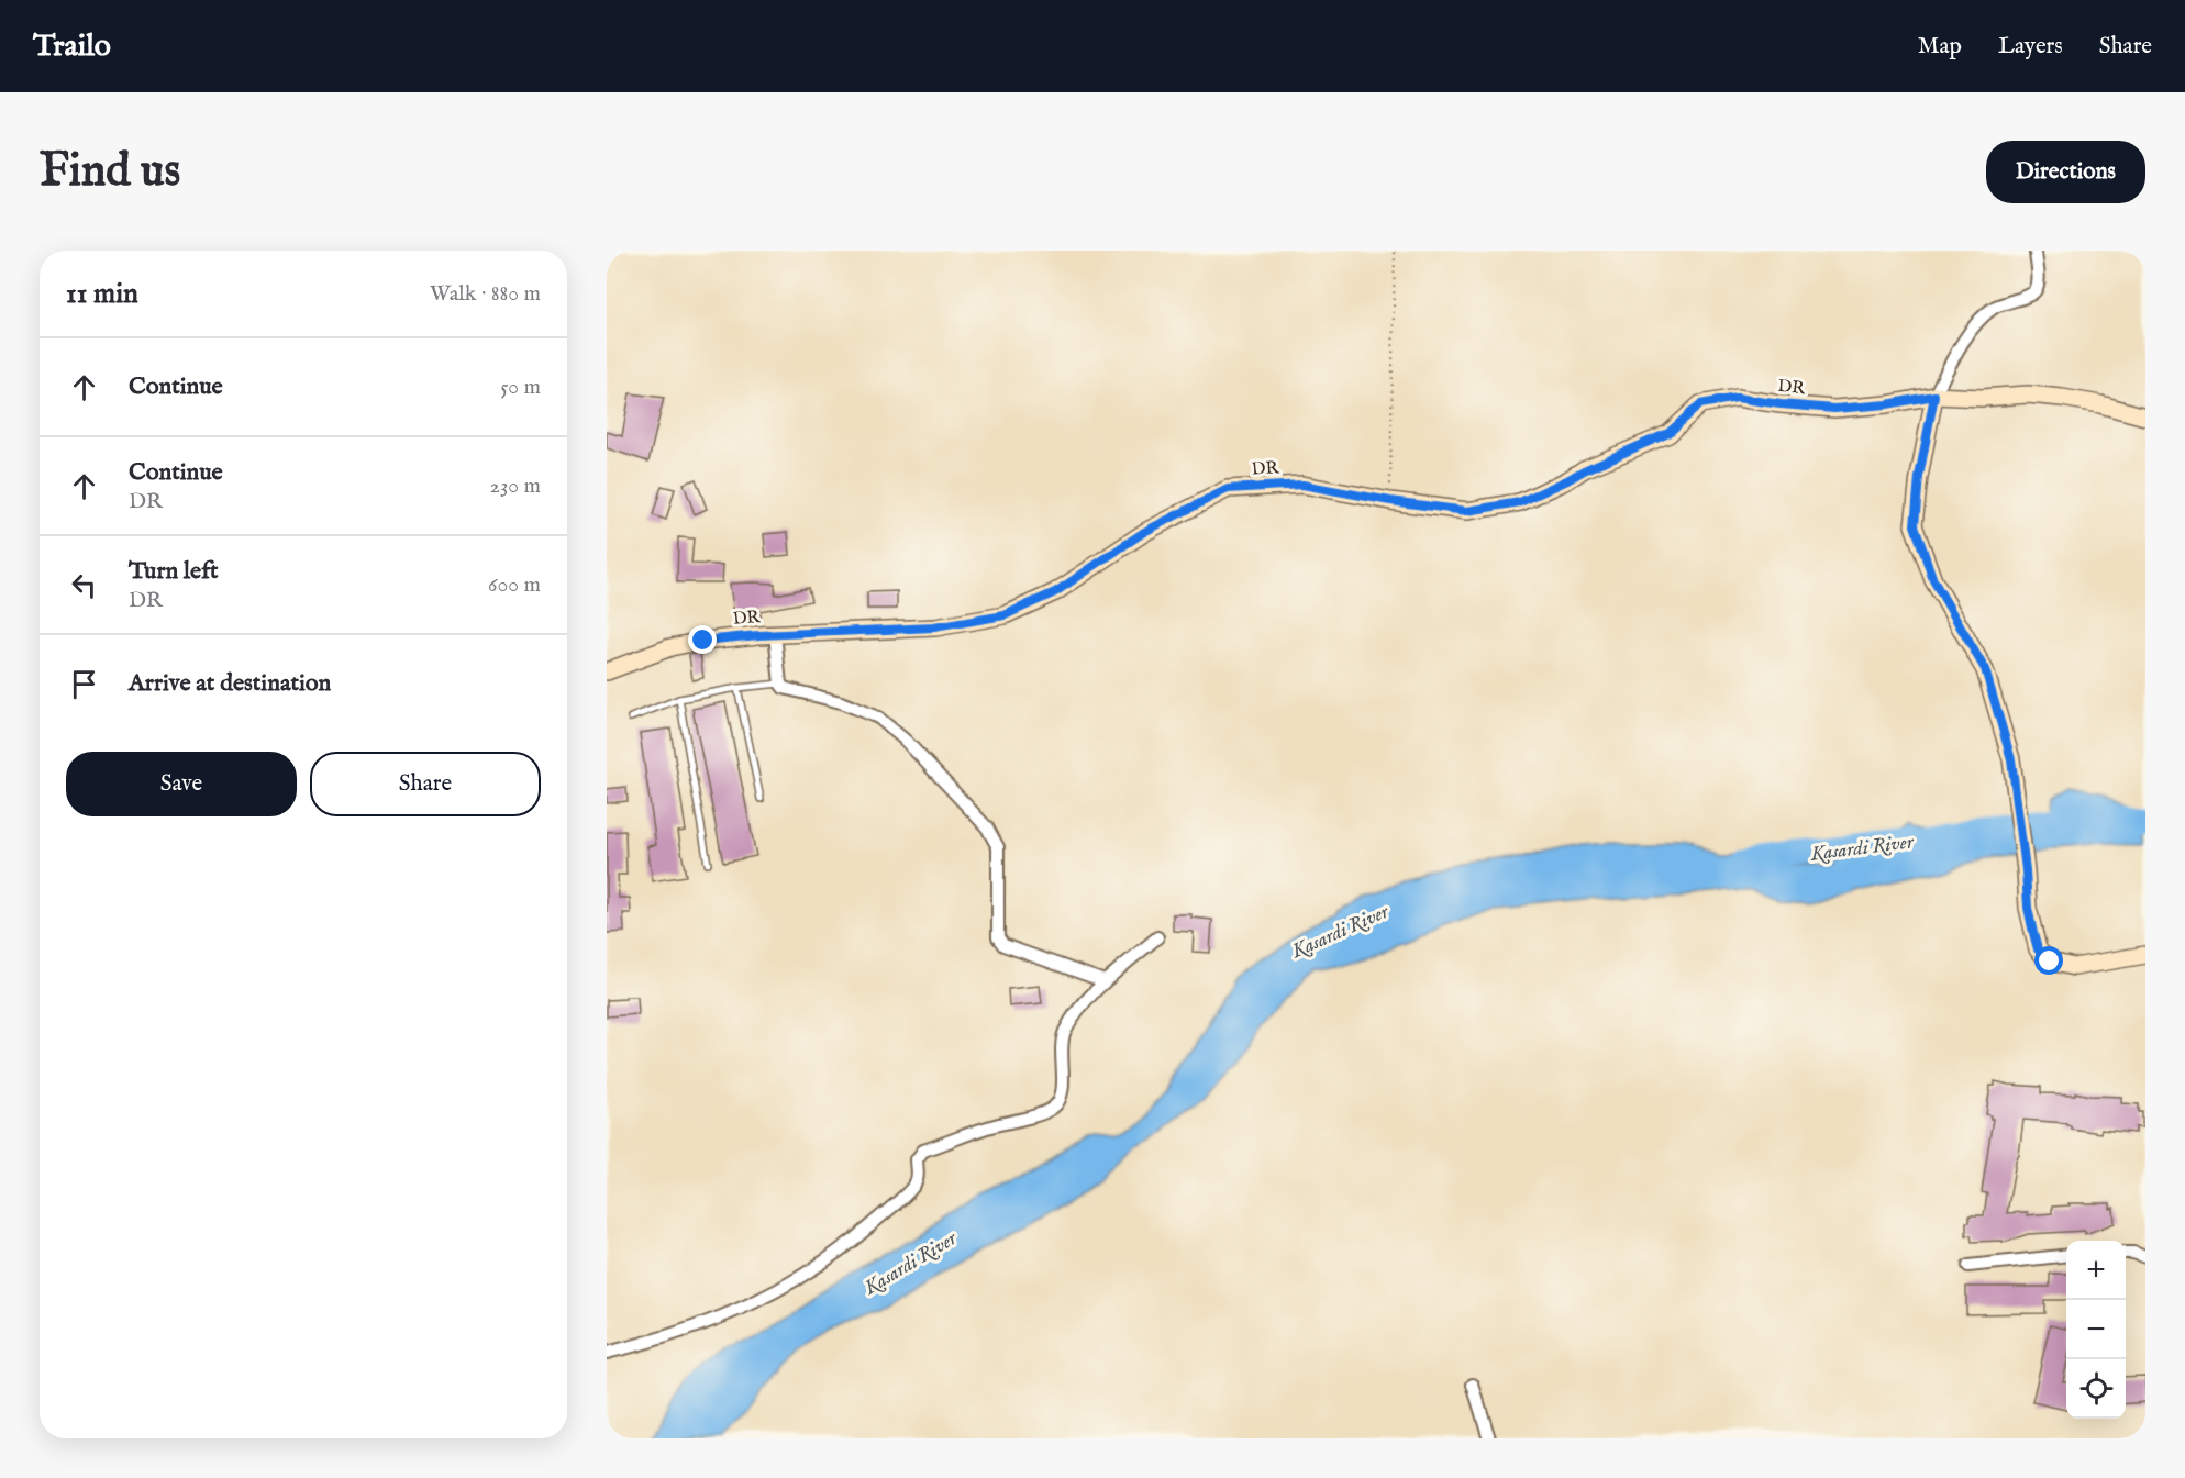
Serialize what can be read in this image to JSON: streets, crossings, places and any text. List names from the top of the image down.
{
  "streets": {
    "main road": ["DR"]
  },
  "water": ["Kasardi River"],
  "page": {
    "header": "Trailo",
    "nav": ["Map", "Layers", "Share"],
    "buttons": [
      "Directions",
      ["Save", "Share"]
    ],
    "title": "Find us",
    "heading": ["11 min", "Walk · 880 m"],
    "list": [
      ["Continue", "50 m"],
      ["Continue", "DR", "230 m"],
      ["Turn left", "DR", "600 m"],
      "Arrive at destination"
    ],
    "map_buttons": ["+", "−"]
  }
}
